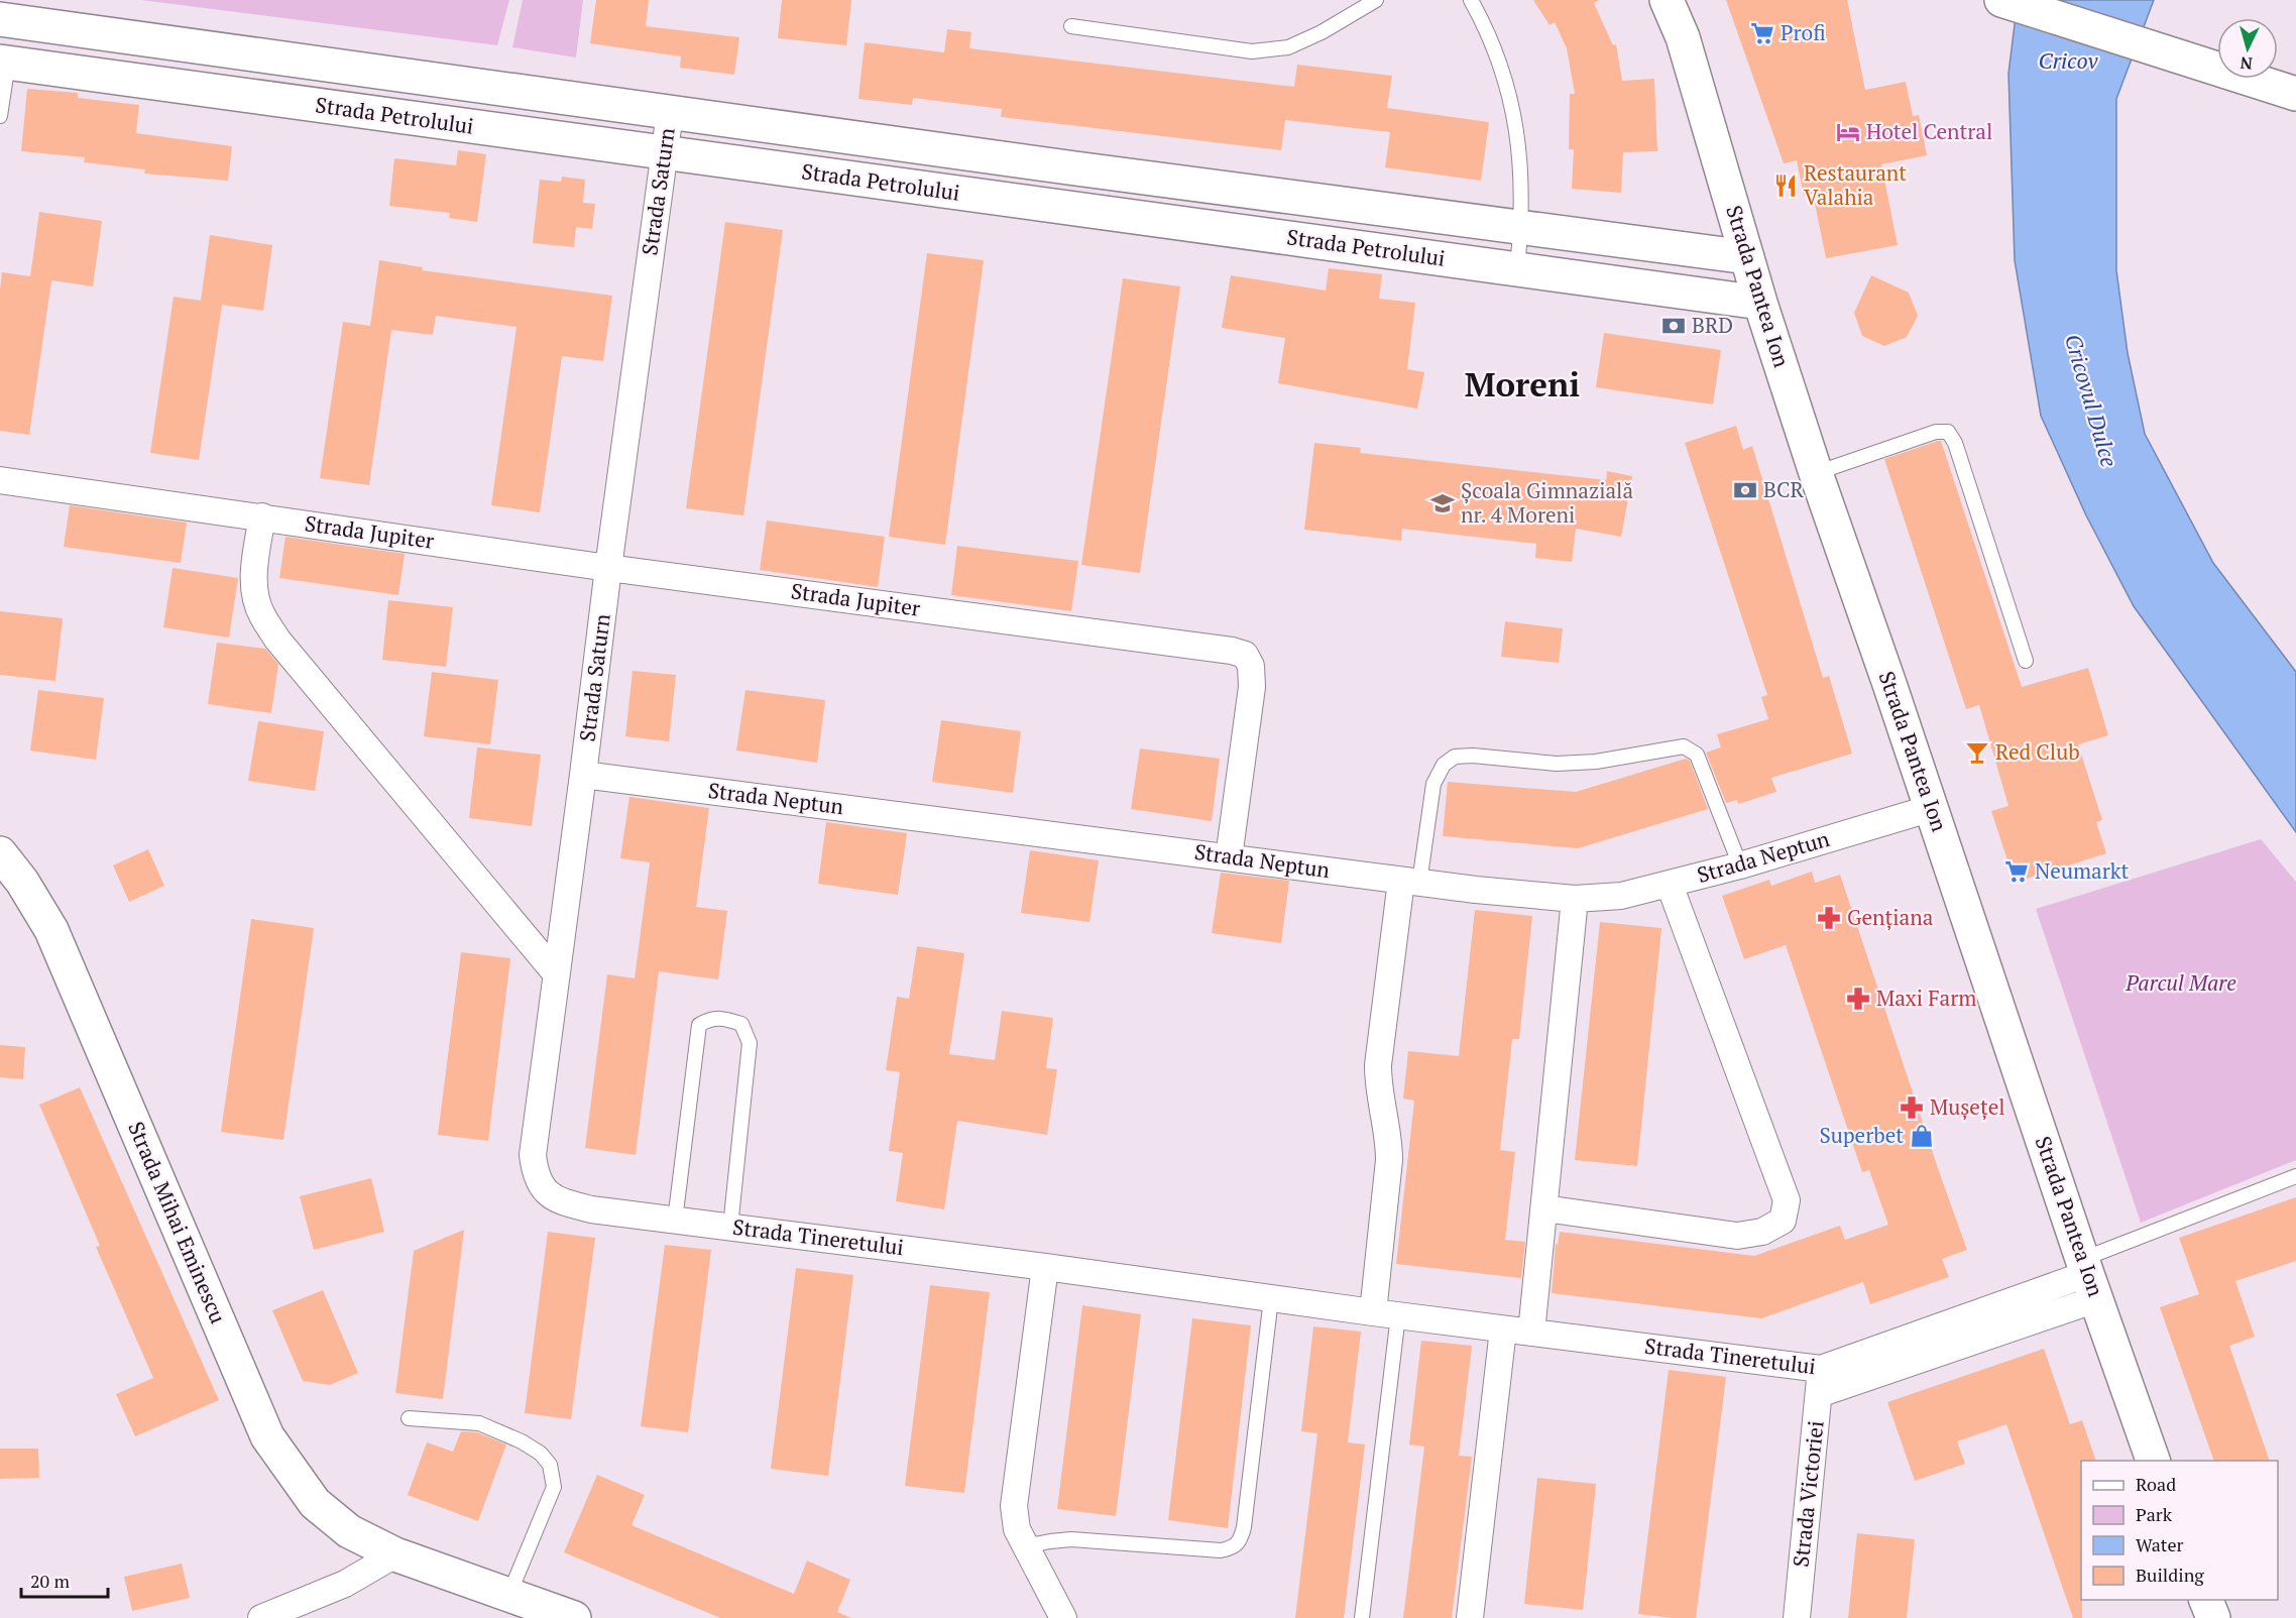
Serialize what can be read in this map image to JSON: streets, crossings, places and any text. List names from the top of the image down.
{
  "streets": {
    "street": [
      "Strada Petrolului",
      "Strada Saturn",
      "Strada Pantea Ion",
      "Strada Jupiter",
      "Strada Neptun",
      "Strada Mihai Eminescu",
      "Strada Tineretului",
      "Strada Victoriei"
    ]
  },
  "crossings": [
    ["Strada Petrolului", "Strada Saturn"],
    ["Strada Petrolului", "Strada Pantea Ion"],
    ["Strada Saturn", "Strada Jupiter"],
    ["Strada Saturn", "Strada Neptun"],
    ["Strada Saturn", "Strada Tineretului"],
    ["Strada Pantea Ion", "Strada Neptun"],
    ["Strada Pantea Ion", "Strada Tineretului"],
    ["Strada Jupiter", "Strada Neptun"],
    ["Strada Tineretului", "Strada Victoriei"]
  ],
  "districts": ["Moreni"],
  "water": ["Cricov", "Cricovul Dulce"],
  "parks": ["Parcul Mare"],
  "places": {
    "supermarket": ["Profi", "Neumarkt"],
    "hotel": ["Hotel Central"],
    "restaurant": ["Restaurant Valahia"],
    "bank": ["BRD", "BCR"],
    "school or university": ["Școala Gimnazială nr. 4 Moreni"],
    "bar": ["Red Club"],
    "pharmacy": ["Gențiana", "Maxi Farm", "Mușețel"],
    "shop": ["Superbet"]
  },
  "legend": [
    "Road",
    "Park",
    "Water",
    "Building"
  ],
  "scale_bar": "20 m",
  "north": "bottom"
}
